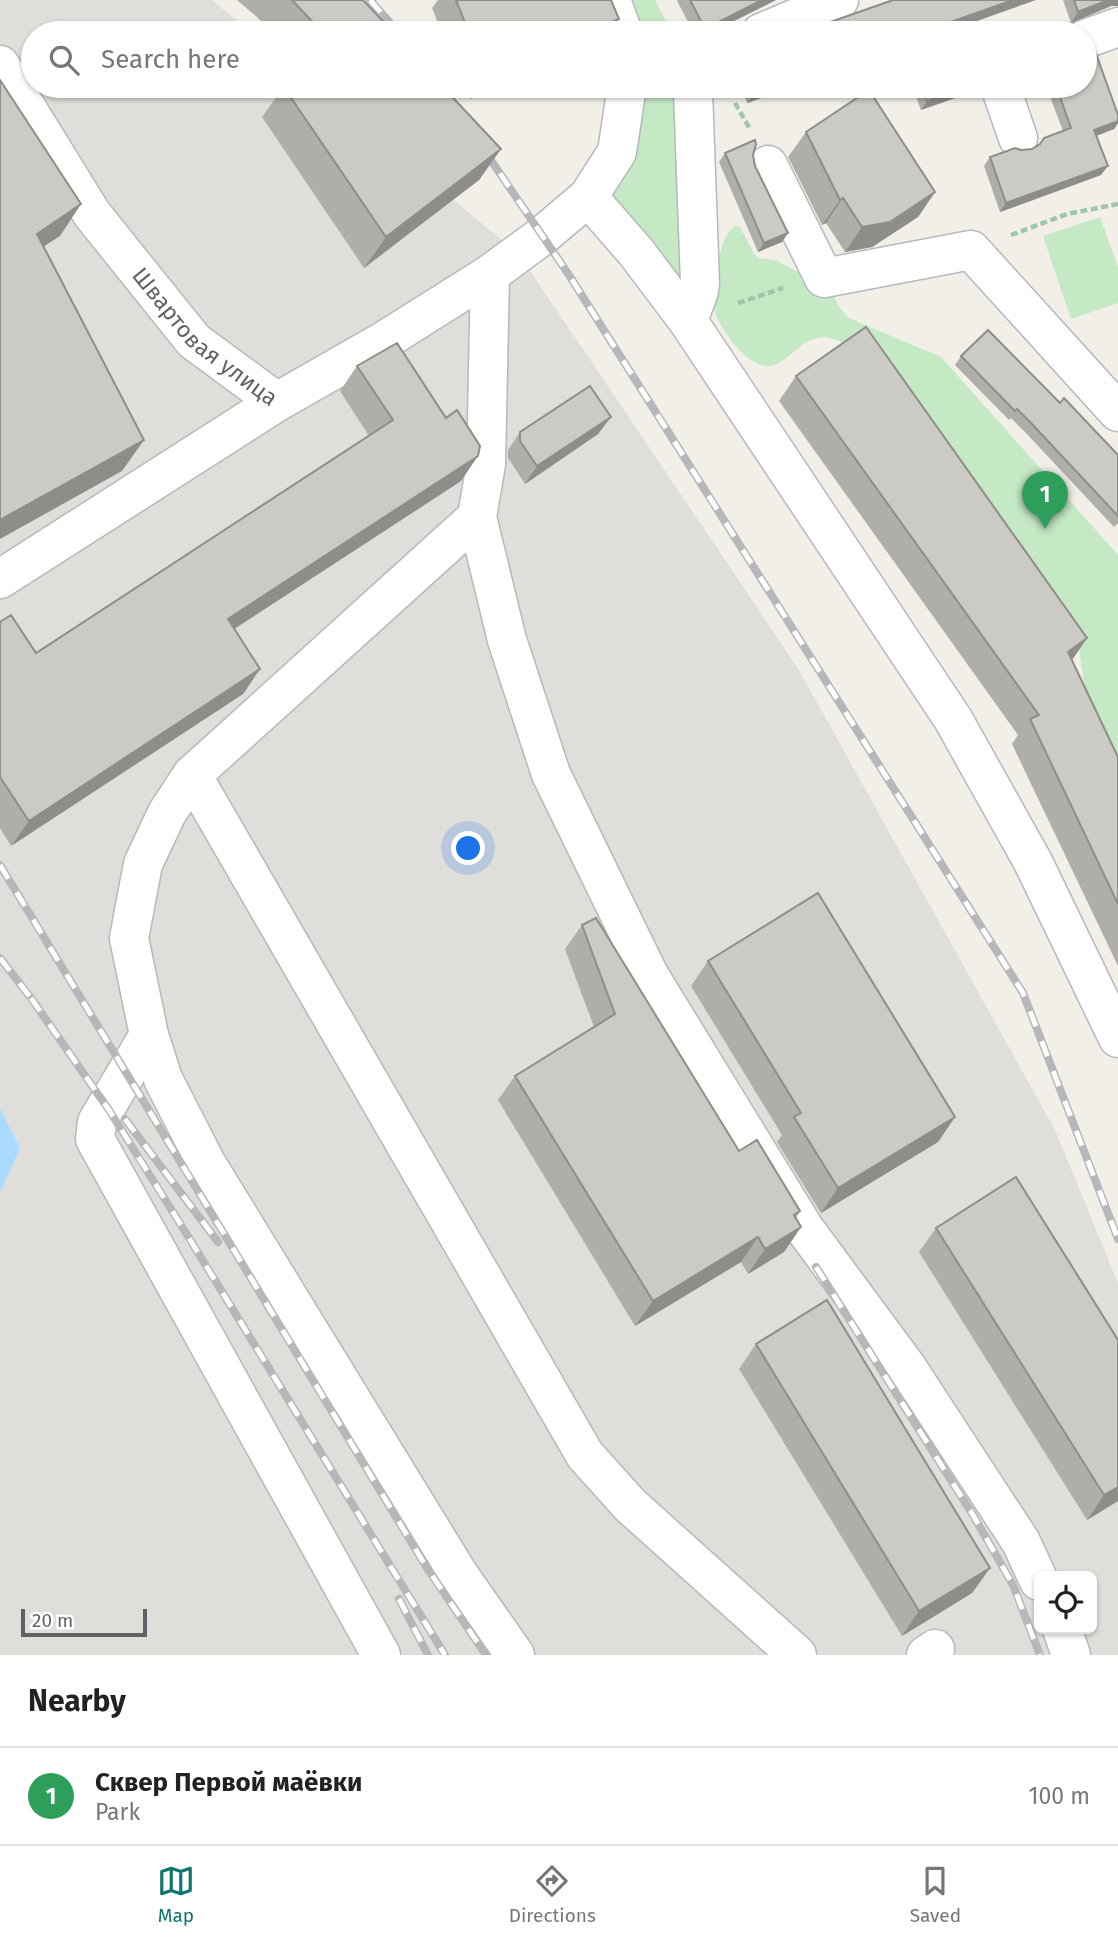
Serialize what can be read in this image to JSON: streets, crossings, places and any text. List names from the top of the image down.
{
  "streets": {
    "lane": ["Швартовая улица"]
  },
  "scale_bar": "20 m",
  "page": {
    "search": "Search here",
    "pins": "1",
    "scale": "20 m",
    "heading": "Nearby",
    "list": [
      {
        "mark": "1",
        "name": "Сквер Первой маёвки",
        "note": "Park",
        "value": "100 m"
      }
    ],
    "nav": ["Map", "Directions", "Saved"]
  }
}
